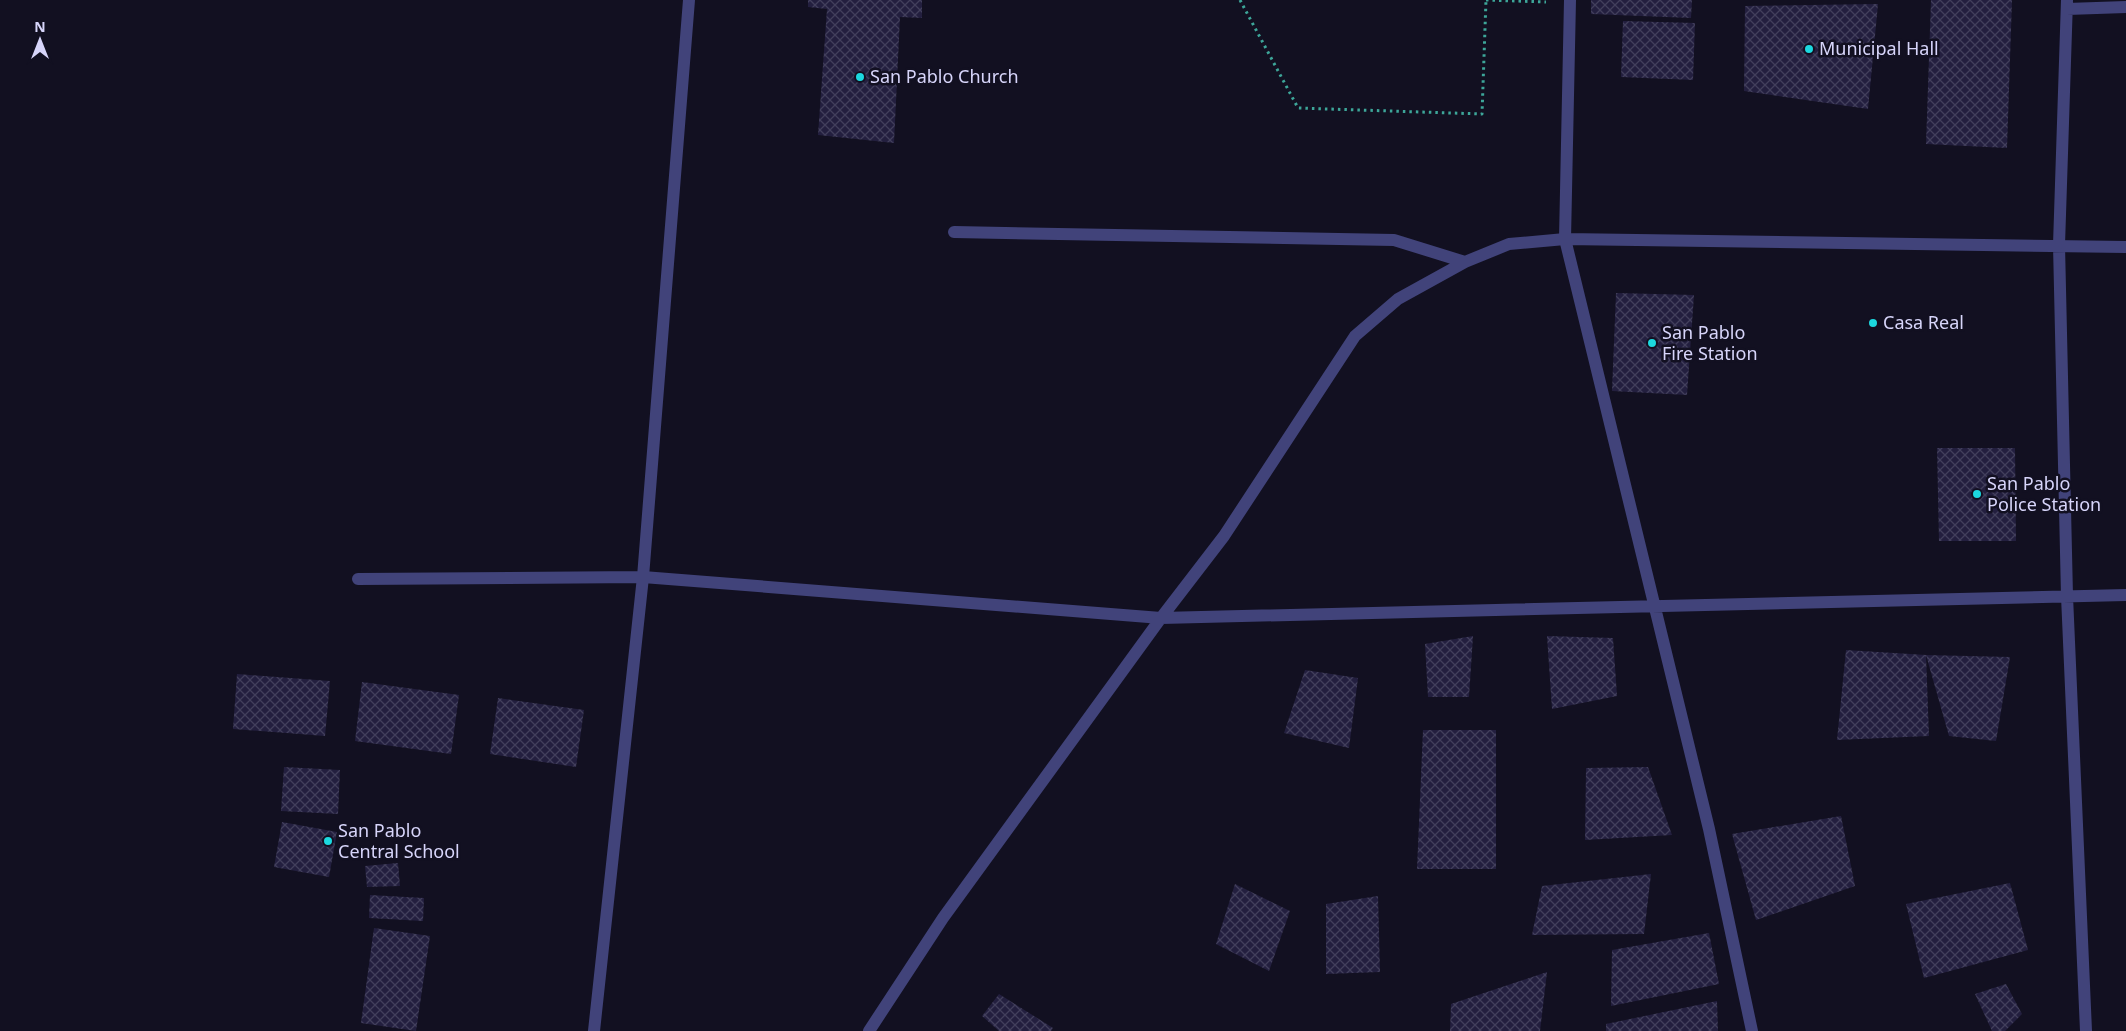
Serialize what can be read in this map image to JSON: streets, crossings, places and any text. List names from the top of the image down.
{
  "places": [
    "Municipal Hall",
    "San Pablo Church",
    "Casa Real",
    "San Pablo Fire Station",
    "San Pablo Police Station",
    "San Pablo Central School"
  ],
  "north": "top"
}
